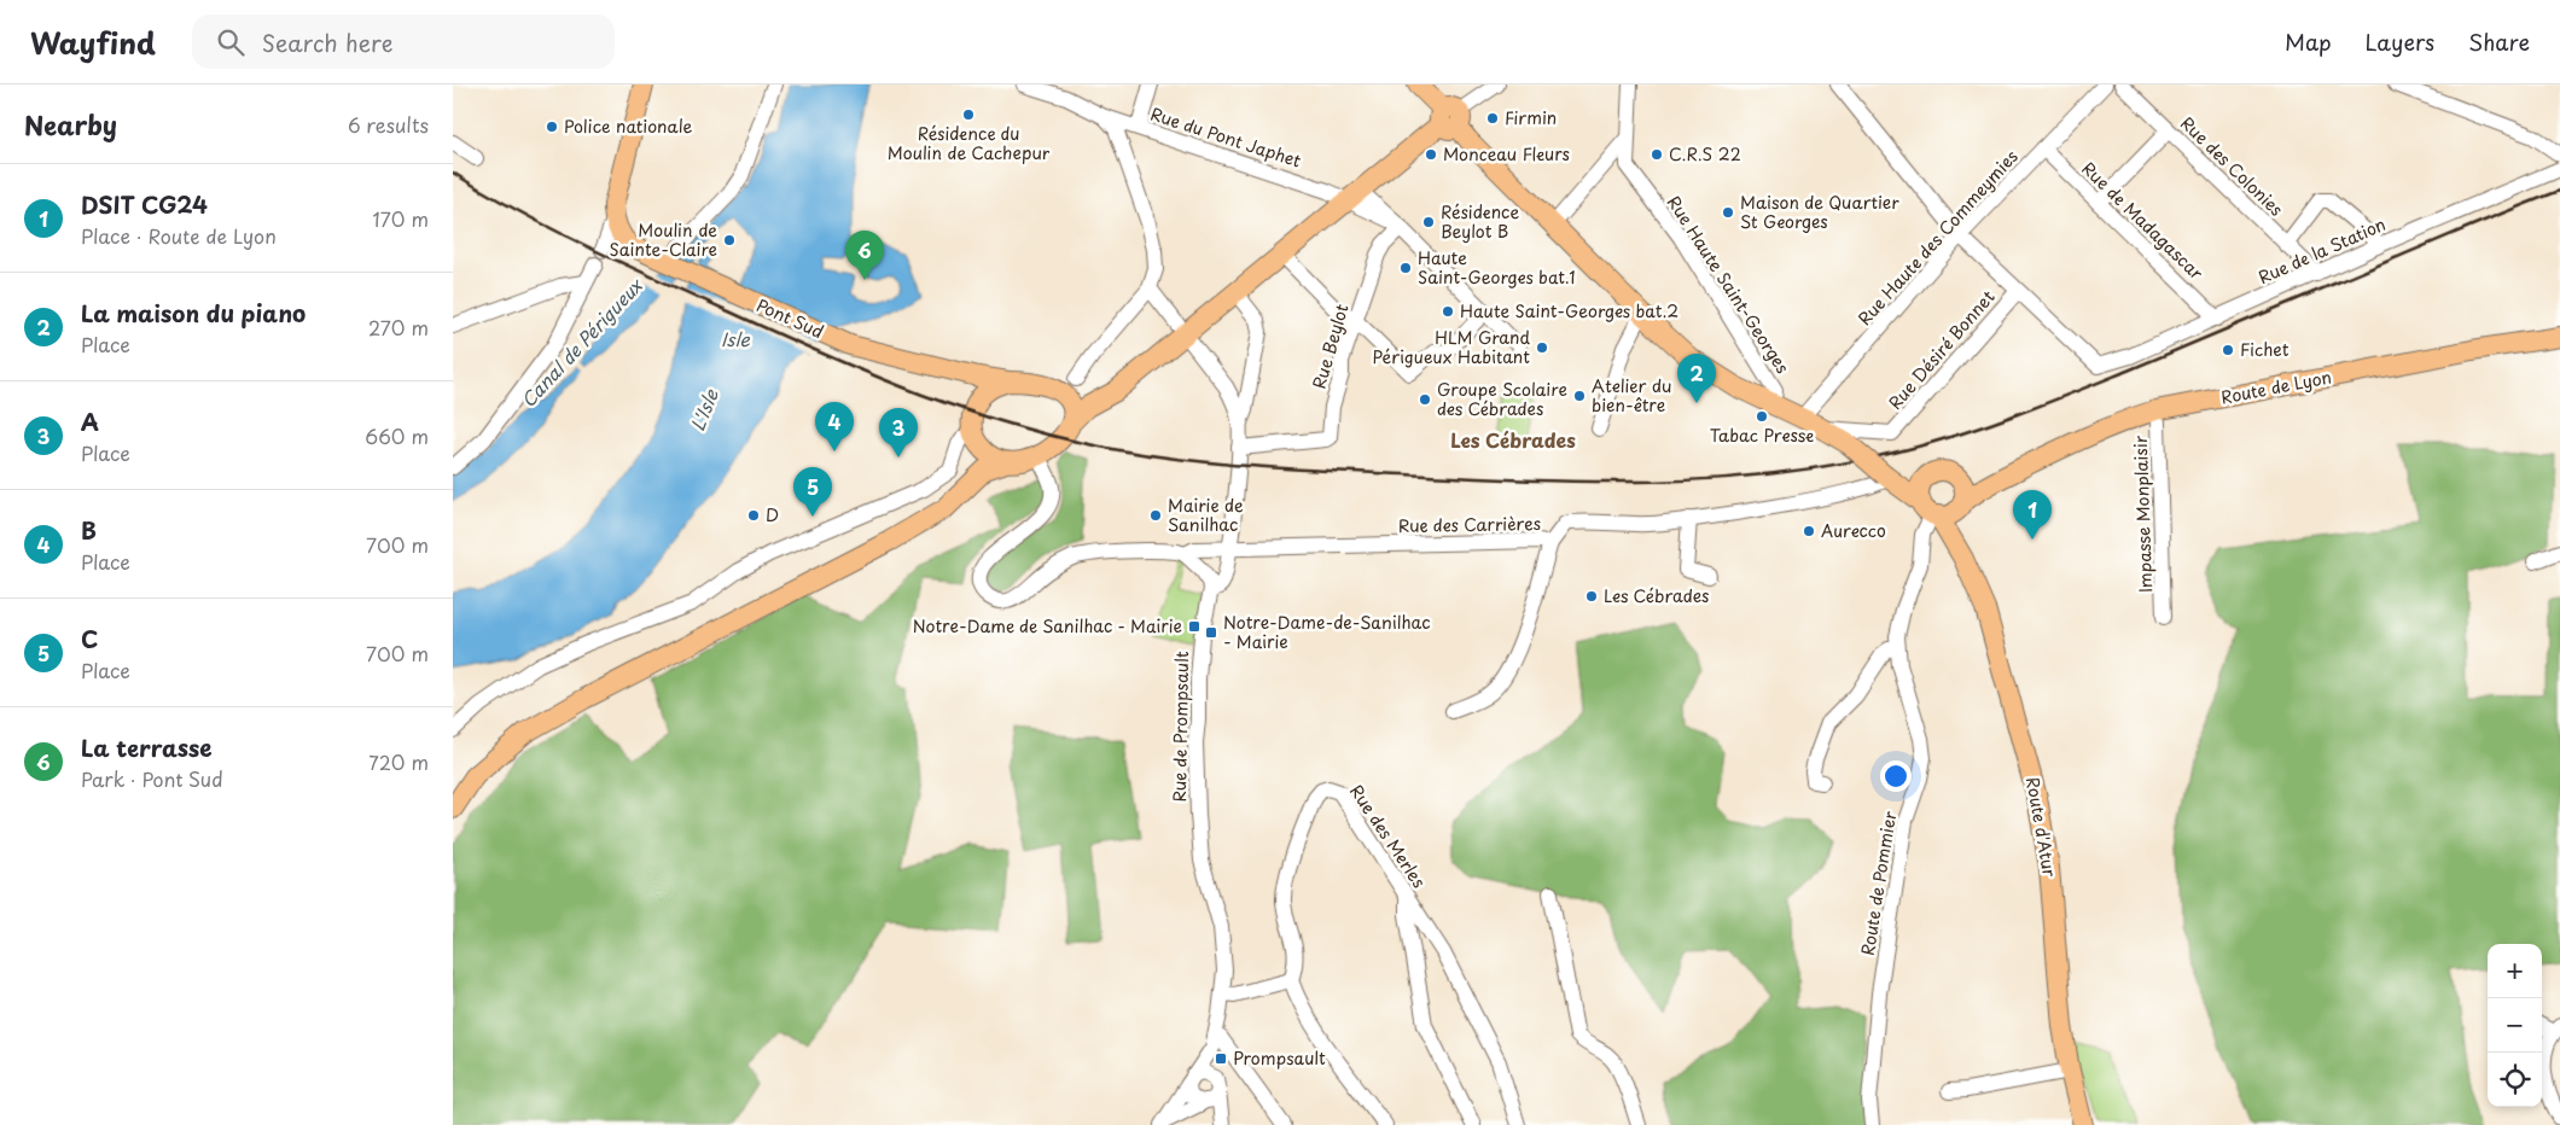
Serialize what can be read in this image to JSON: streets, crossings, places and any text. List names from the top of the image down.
{
  "streets": {
    "main road": ["Pont Sud", "Route de Lyon", "Route d'Atur"],
    "street": [
      "Rue du Pont Japhet",
      "Rue des Colonies",
      "Rue de Madagascar",
      "Rue Haute des Commeymies",
      "Rue de la Station",
      "Rue Haute Saint-Georges",
      "Rue Beylot",
      "Rue Désiré Bonnet",
      "Impasse Monplaisir",
      "Rue des Carrières",
      "Rue de Prompsault",
      "Rue des Merles",
      "Route de Pommier"
    ]
  },
  "crossings": [
    ["Rue des Colonies", "Rue de la Station"],
    ["Rue de Madagascar", "Rue Haute des Commeymies"],
    ["Rue de Madagascar", "Rue de la Station"],
    ["Rue de la Station", "Rue Désiré Bonnet"],
    ["Pont Sud", "Rue des Carrières"],
    ["Rue Beylot", "Rue de Prompsault"],
    ["Route de Lyon", "Impasse Monplaisir"],
    ["Route de Lyon", "Route d'Atur"],
    ["Route de Lyon", "Route de Pommier"],
    ["Rue des Carrières", "Rue de Prompsault"],
    ["Route d'Atur", "Route de Pommier"]
  ],
  "districts": ["Les Cébrades"],
  "water": ["Isle", "Canal de Périgueux", "L'Isle"],
  "places": {
    "other": [
      "Résidence du Moulin de Cachepur",
      "Firmin",
      "Police nationale",
      "Monceau Fleurs",
      "C.R.S 22",
      "Maison de Quartier St Georges",
      "Résidence Beylot B",
      "Moulin de Sainte-Claire",
      "Haute Saint-Georges bat.1",
      "Haute Saint-Georges bat.2",
      "HLM Grand Périgueux Habitant",
      "Fichet",
      "Atelier du bien-être",
      "Groupe Scolaire des Cébrades",
      "Tabac Presse",
      "D",
      "Mairie de Sanilhac",
      "Aurecco",
      "Les Cébrades"
    ],
    "transit": ["Notre-Dame de Sanilhac - Mairie", "Notre-Dame-de-Sanilhac - Mairie", "Prompsault"]
  },
  "page": {
    "header": "Wayfind",
    "search": "Search here",
    "nav": ["Map", "Layers", "Share"],
    "heading": ["Nearby", "6 results"],
    "list": [
      {
        "mark": "1",
        "name": "DSIT CG24",
        "note": "Place · Route de Lyon",
        "value": "170 m"
      },
      {
        "mark": "2",
        "name": "La maison du piano",
        "note": "Place",
        "value": "270 m"
      },
      {
        "mark": "3",
        "name": "A",
        "note": "Place",
        "value": "660 m"
      },
      {
        "mark": "4",
        "name": "B",
        "note": "Place",
        "value": "700 m"
      },
      {
        "mark": "5",
        "name": "C",
        "note": "Place",
        "value": "700 m"
      },
      {
        "mark": "6",
        "name": "La terrasse",
        "note": "Park · Pont Sud",
        "value": "720 m"
      }
    ],
    "pins": [
      "6",
      "2",
      "4",
      "3",
      "5",
      "1"
    ],
    "map_buttons": ["+", "−"]
  }
}
